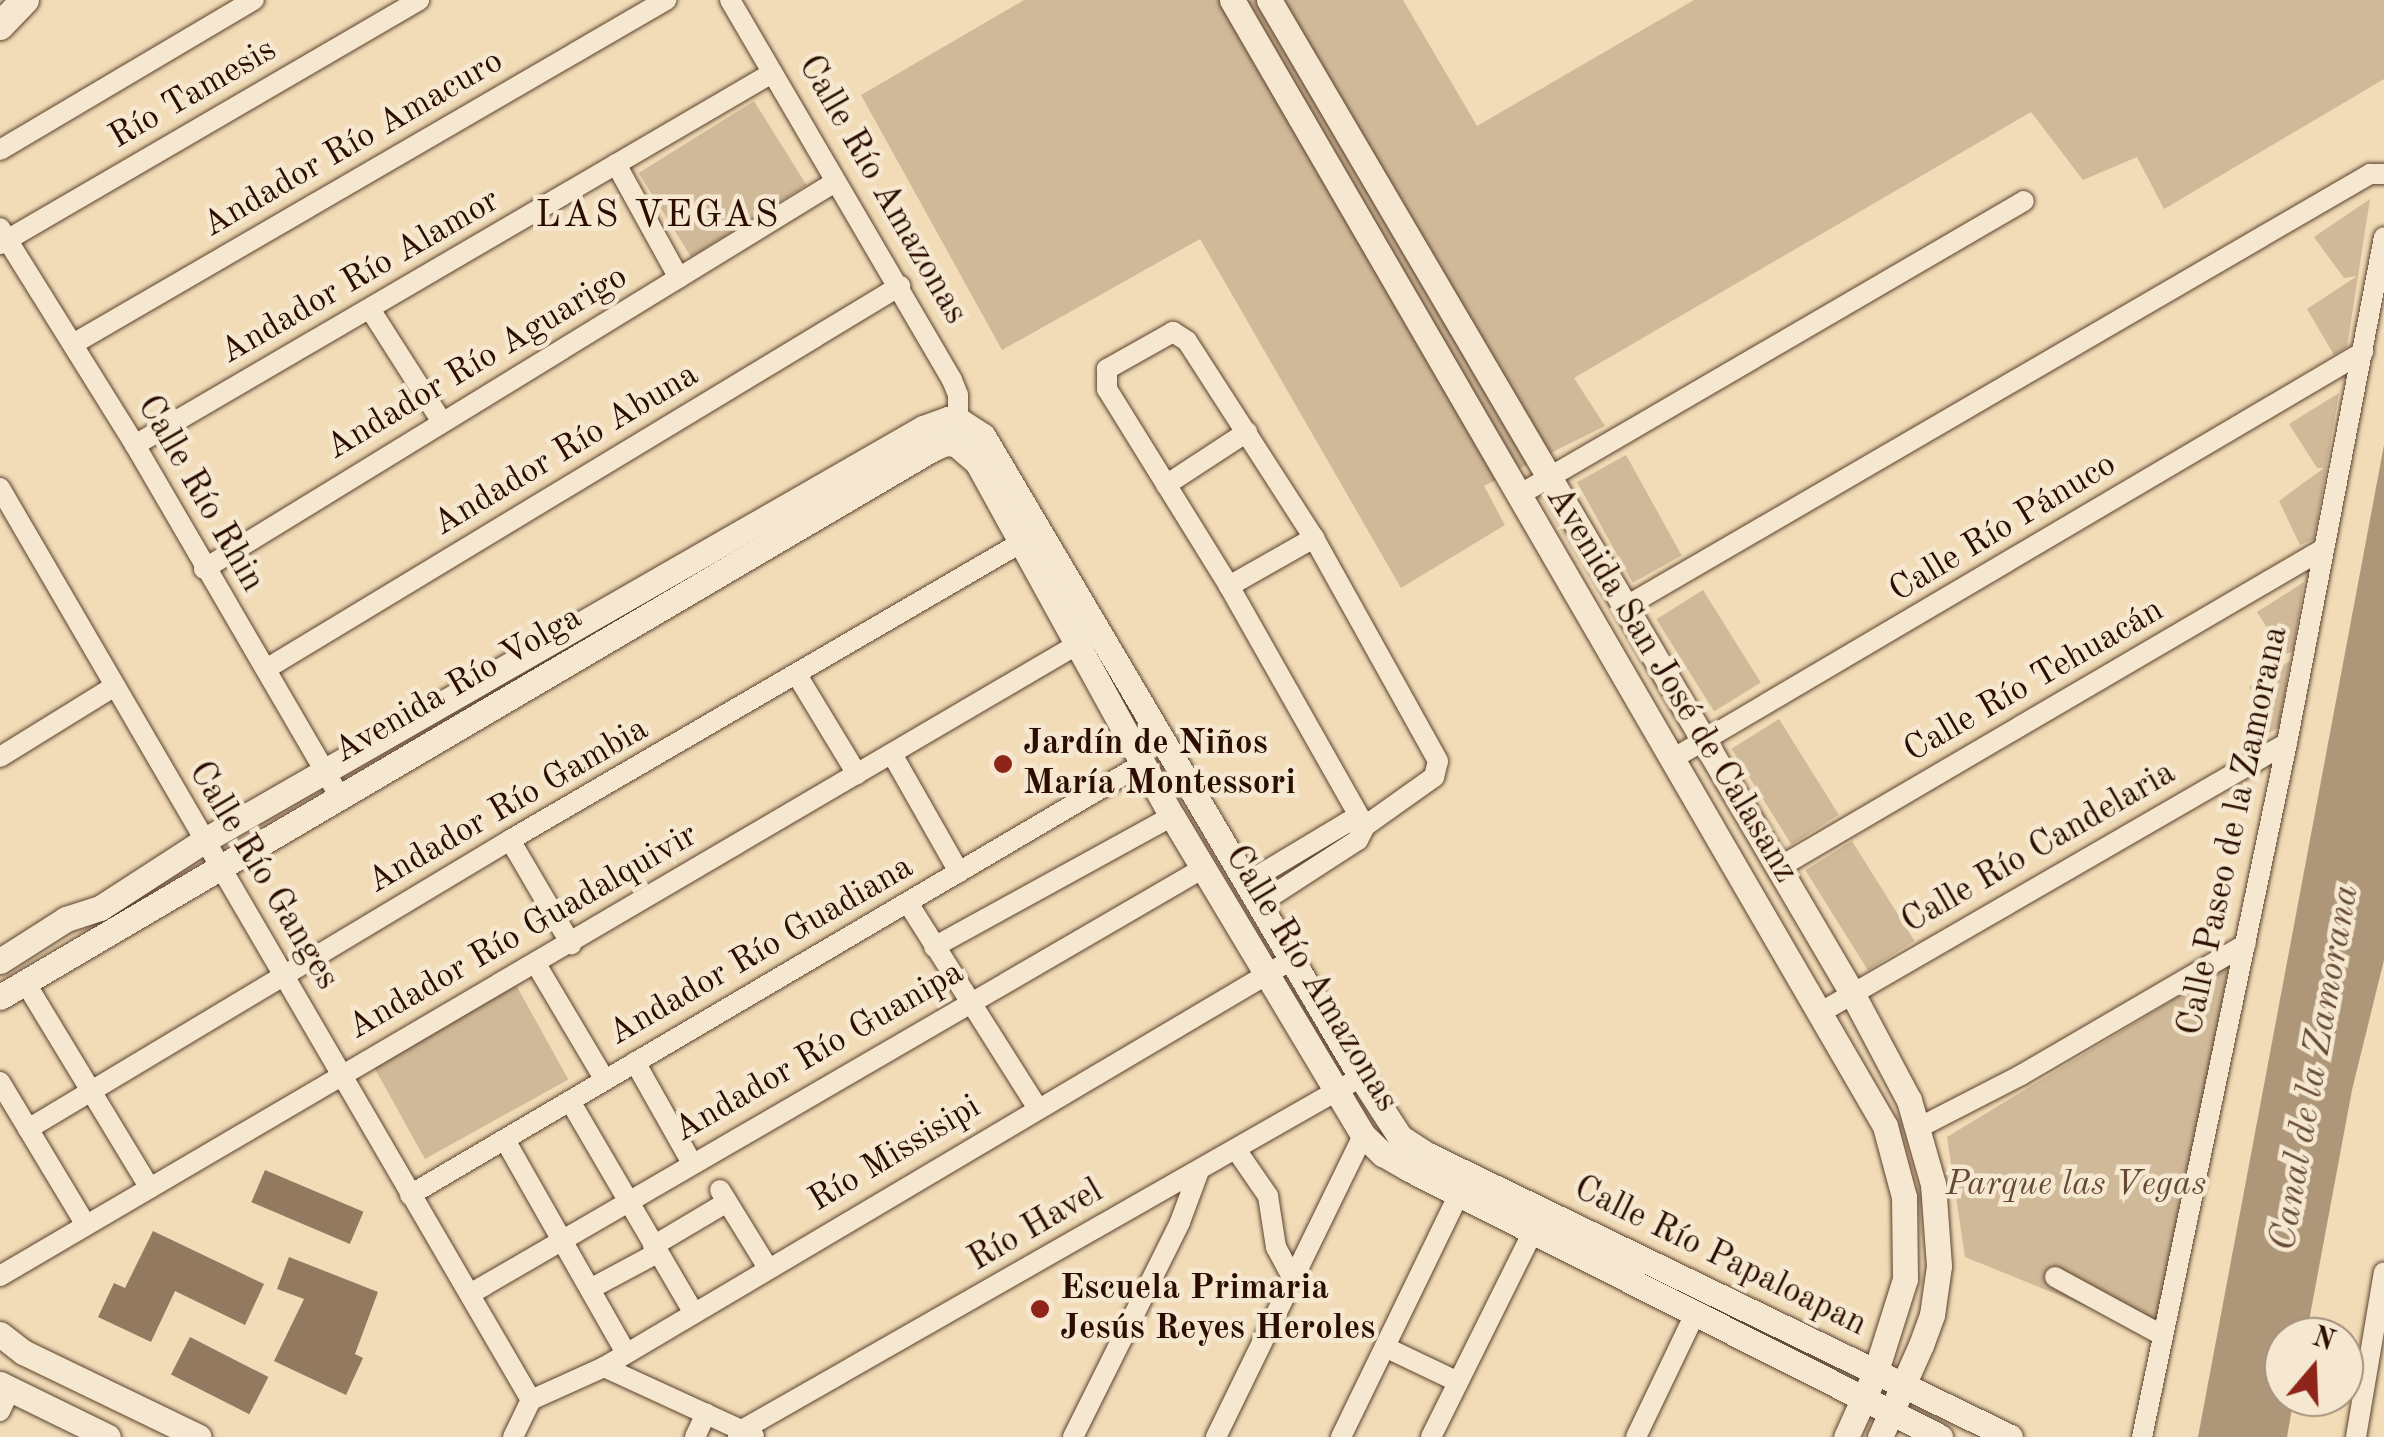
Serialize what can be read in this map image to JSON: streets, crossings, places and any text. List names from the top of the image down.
{
  "streets": {
    "street": [
      "Río Tamesis",
      "Andador Río Amacuro",
      "Calle Río Amazonas",
      "Andador Río Alamor",
      "Andador Río Aguarigo",
      "Andador Río Abuna",
      "Calle Río Rhin",
      "Calle Río Pánuco",
      "Calle Río Tehuacán",
      "Avenida Río Volga",
      "Avenida San José de Calasanz",
      "Andador Río Gambia",
      "Calle Paseo de la Zamorana",
      "Calle Río Candelaria",
      "Calle Río Ganges",
      "Andador Río Guadalquivir",
      "Andador Río Guadiana",
      "Andador Río Guanipa",
      "Río Missisipi",
      "Río Havel",
      "Calle Río Papaloapan"
    ]
  },
  "crossings": [
    ["Río Tamesis", "Calle Río Rhin"],
    ["Andador Río Amacuro", "Calle Río Rhin"],
    ["Calle Río Amazonas", "Andador Río Alamor"],
    ["Calle Río Amazonas", "Andador Río Aguarigo"],
    ["Calle Río Amazonas", "Andador Río Abuna"],
    ["Calle Río Amazonas", "Avenida Río Volga"],
    ["Calle Río Amazonas", "Andador Río Gambia"],
    ["Calle Río Amazonas", "Andador Río Guadalquivir"],
    ["Calle Río Amazonas", "Andador Río Guadiana"],
    ["Calle Río Amazonas", "Andador Río Guanipa"],
    ["Calle Río Amazonas", "Río Missisipi"],
    ["Calle Río Amazonas", "Río Havel"],
    ["Calle Río Amazonas", "Calle Río Papaloapan"],
    ["Andador Río Alamor", "Calle Río Rhin"],
    ["Andador Río Aguarigo", "Calle Río Rhin"],
    ["Andador Río Abuna", "Calle Río Rhin"],
    ["Calle Río Rhin", "Avenida Río Volga"],
    ["Calle Río Pánuco", "Avenida San José de Calasanz"],
    ["Calle Río Pánuco", "Calle Paseo de la Zamorana"],
    ["Calle Río Tehuacán", "Avenida San José de Calasanz"],
    ["Calle Río Tehuacán", "Calle Paseo de la Zamorana"],
    ["Avenida Río Volga", "Calle Río Ganges"],
    ["Avenida San José de Calasanz", "Calle Río Candelaria"],
    ["Avenida San José de Calasanz", "Calle Río Papaloapan"],
    ["Andador Río Gambia", "Calle Río Ganges"],
    ["Calle Paseo de la Zamorana", "Calle Río Candelaria"],
    ["Calle Río Ganges", "Andador Río Guadalquivir"],
    ["Calle Río Ganges", "Andador Río Guadiana"],
    ["Calle Río Ganges", "Andador Río Guanipa"],
    ["Calle Río Ganges", "Río Missisipi"]
  ],
  "districts": ["LAS VEGAS"],
  "water": ["Canal de la Zamorana"],
  "parks": ["Parque las Vegas"],
  "places": ["Jardín de Niños María Montessori", "Escuela Primaria Jesús Reyes Heroles"],
  "north": "top"
}
